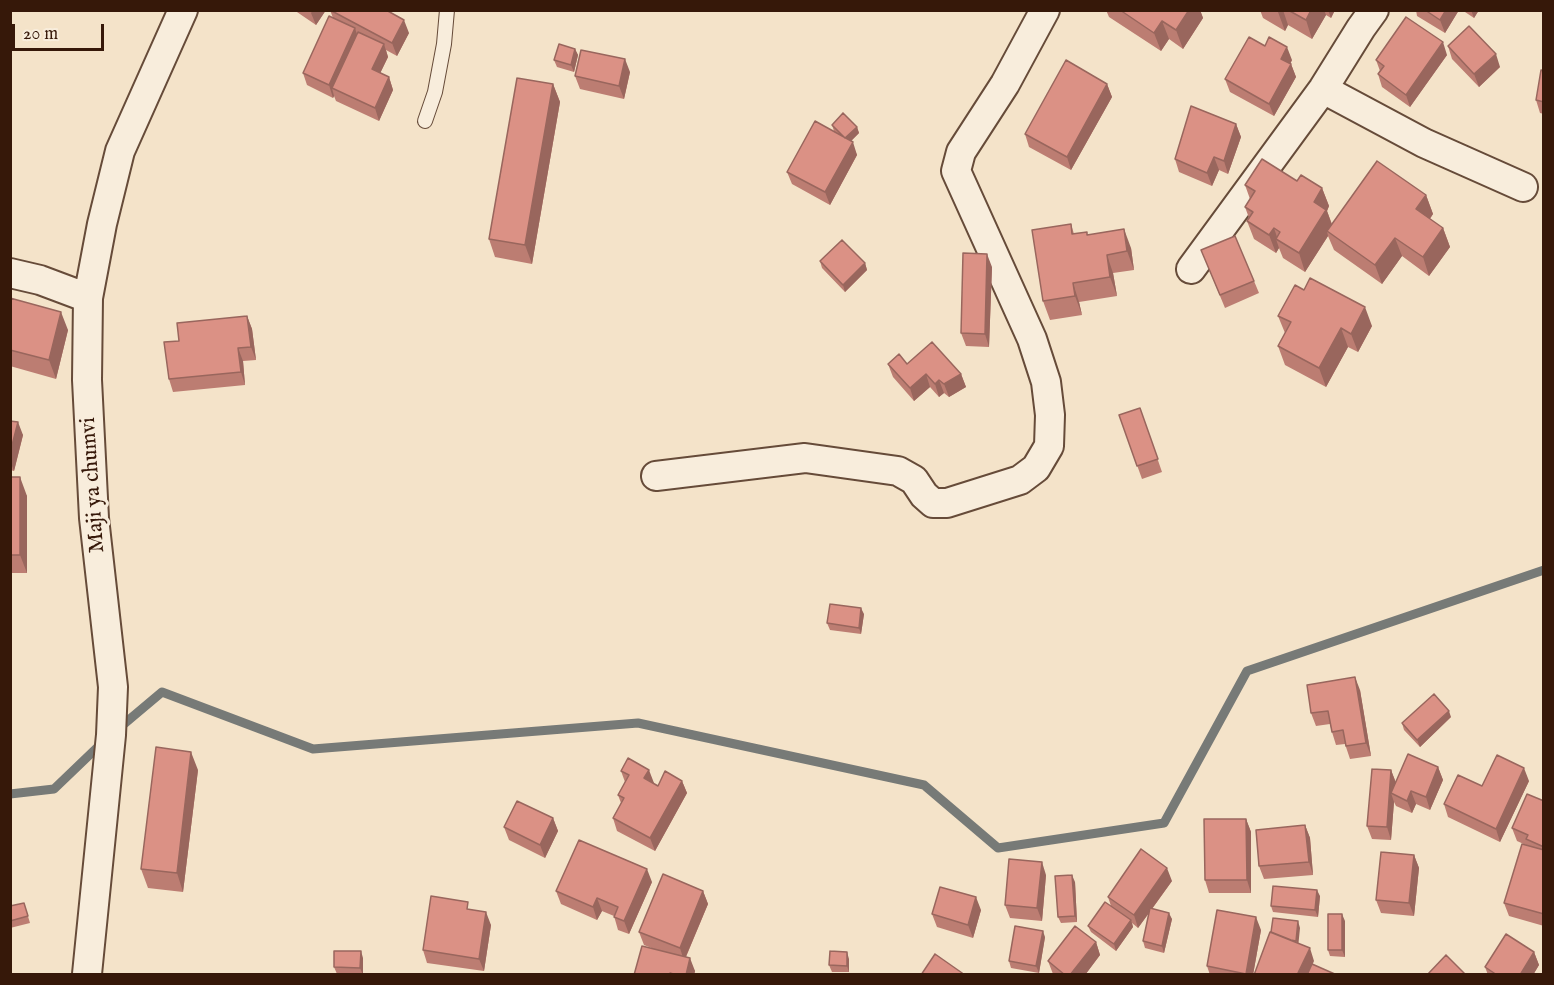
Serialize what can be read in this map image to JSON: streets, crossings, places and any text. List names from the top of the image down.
{
  "streets": {
    "street": ["Maji ya chumvi"]
  },
  "scale_bar": "20 m"
}
